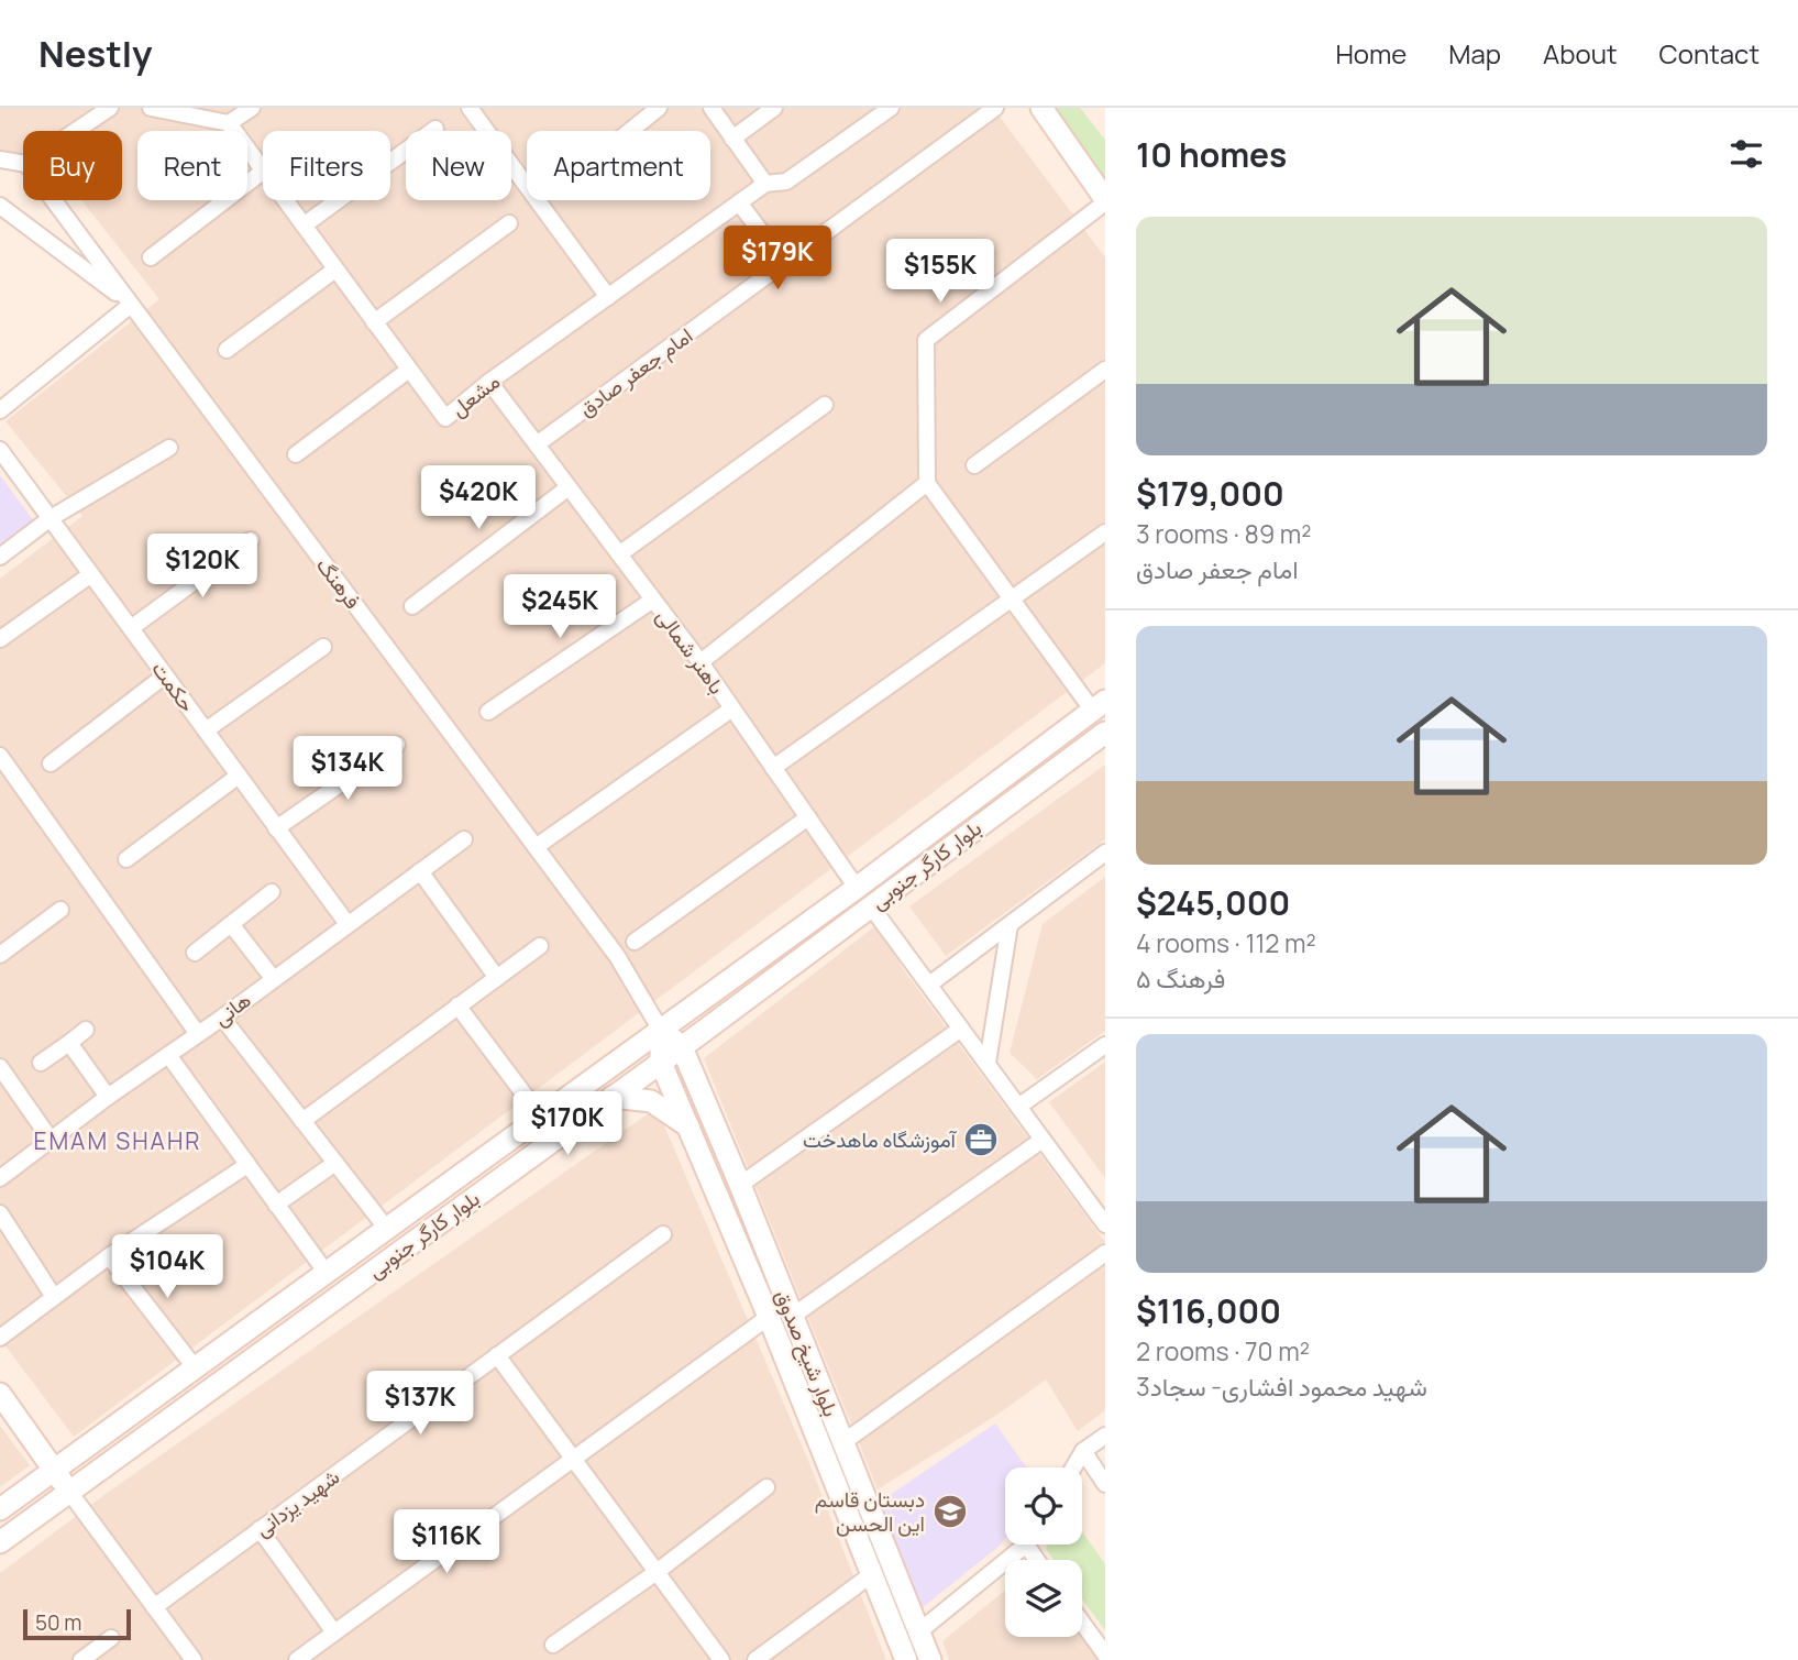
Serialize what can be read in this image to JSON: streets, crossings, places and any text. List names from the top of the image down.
{
  "streets": {
    "main road": ["بلوار کارگر جنوبی", "بلوار شیخ صدوق"],
    "street": [
      "امام جعفر صادق",
      "مشعل",
      "فرهنگ",
      "باهنر شمالی",
      "حکمت",
      "هانی",
      "شهید یزدانی"
    ]
  },
  "crossings": [
    ["امام جعفر صادق", "باهنر شمالی"],
    ["مشعل", "باهنر شمالی"],
    ["فرهنگ", "بلوار کارگر جنوبی"],
    ["باهنر شمالی", "بلوار کارگر جنوبی"],
    ["حکمت", "هانی"],
    ["بلوار کارگر جنوبی", "بلوار شیخ صدوق"]
  ],
  "districts": ["EMAM SHAHR"],
  "places": {
    "office": ["آموزشگاه ماهدخت"],
    "school or university": ["دبستان قاسم این الحسن"]
  },
  "scale_bar": "50 m",
  "page": {
    "header": "Nestly",
    "nav": [
      "Home",
      "Map",
      "About",
      "Contact"
    ],
    "heading": "10 homes",
    "chip": [
      "Buy",
      "Rent",
      "Filters",
      "New",
      "Apartment"
    ],
    "list": [
      {
        "name": "$179,000",
        "note": "3 rooms · 89 m² · امام جعفر صادق"
      },
      {
        "name": "$245,000",
        "note": "4 rooms · 112 m² · فرهنگ ۵"
      },
      {
        "name": "$116,000",
        "note": "2 rooms · 70 m² · شهید محمود افشاری- سجاد3"
      }
    ],
    "price": [
      "$179K",
      "$155K",
      "$420K",
      "$120K",
      "$245K",
      "$134K",
      "$170K",
      "$104K",
      "$137K",
      "$116K"
    ],
    "scale": "50 m"
  }
}
